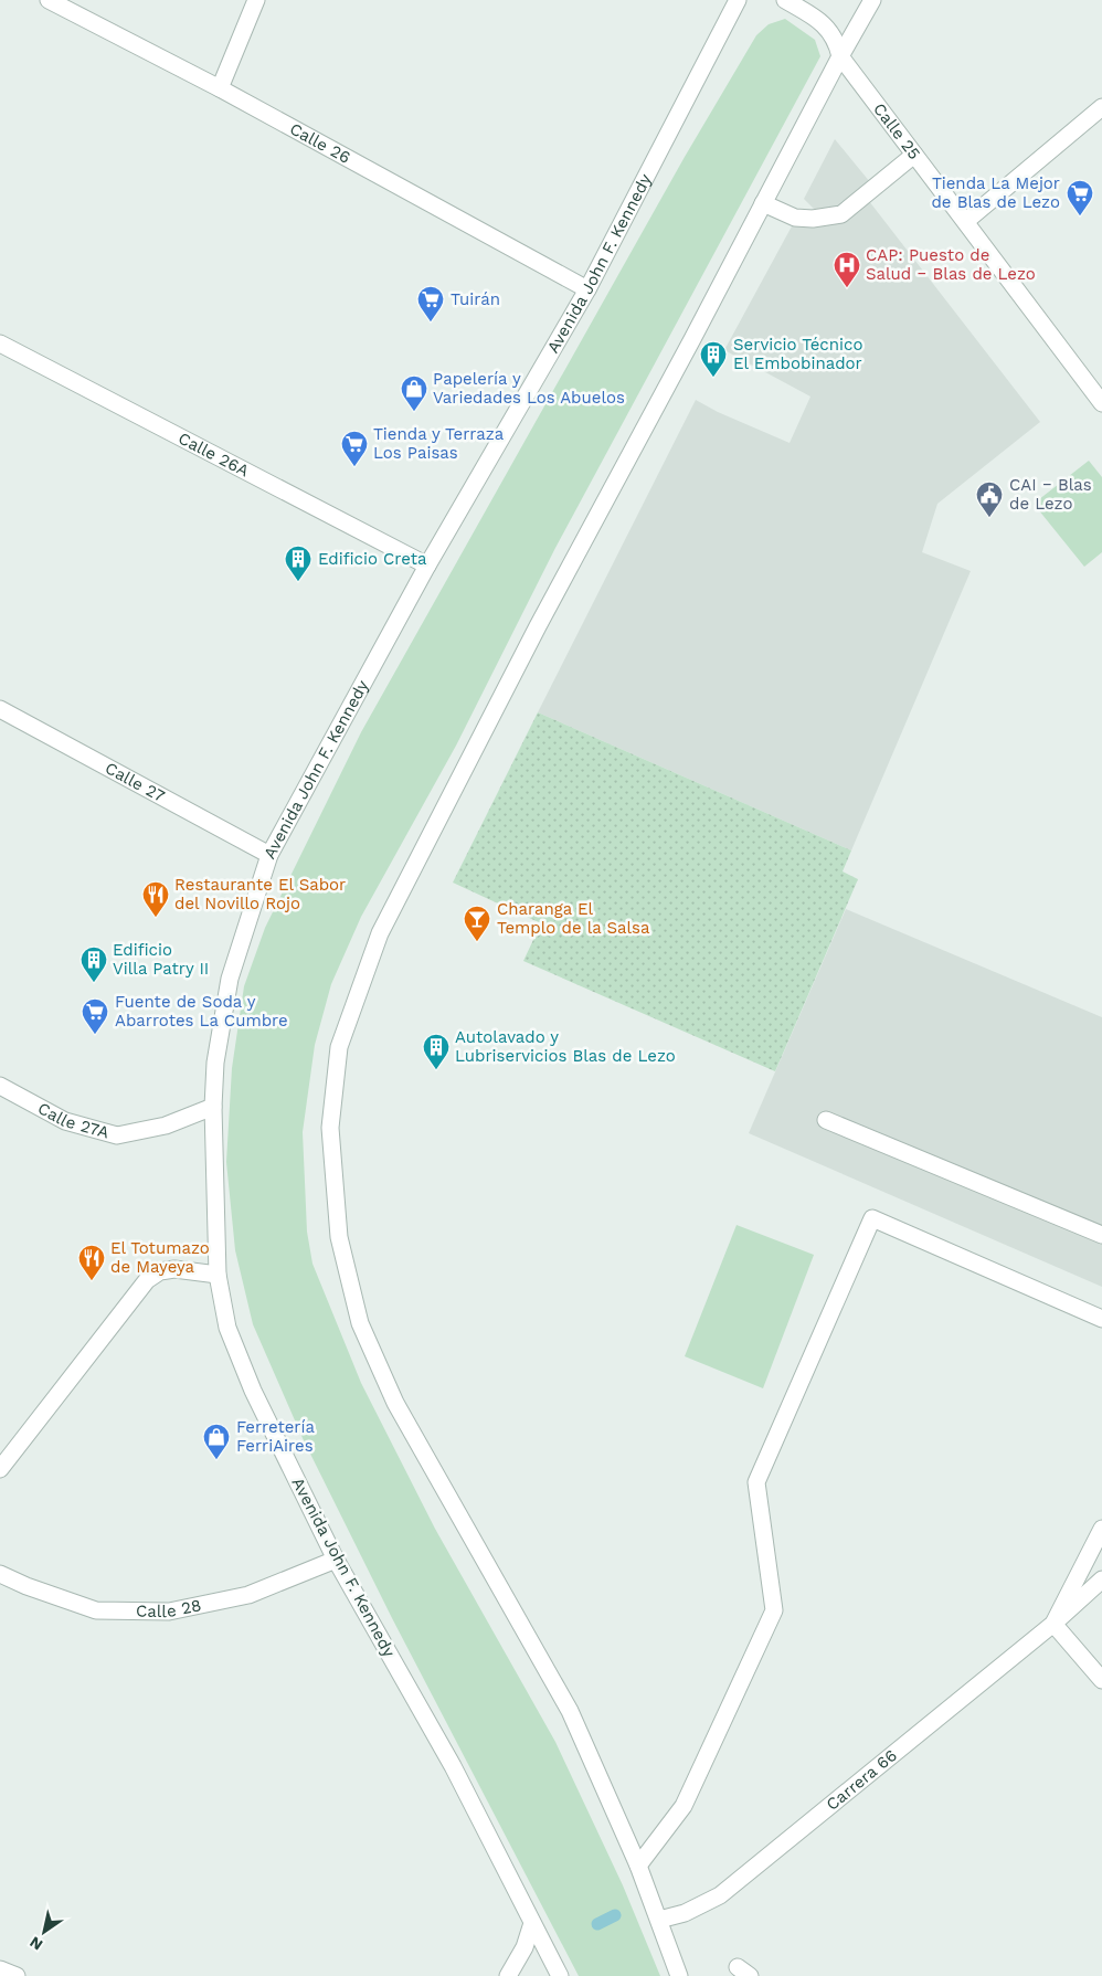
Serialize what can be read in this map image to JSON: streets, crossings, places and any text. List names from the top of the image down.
{
  "streets": {
    "street": [
      "Calle 25",
      "Calle 26",
      "Avenida John F. Kennedy",
      "Calle 26A",
      "Calle 27",
      "Calle 27A",
      "Calle 28",
      "Carrera 66"
    ]
  },
  "crossings": [
    ["Calle 26", "Avenida John F. Kennedy"],
    ["Avenida John F. Kennedy", "Calle 26A"],
    ["Avenida John F. Kennedy", "Calle 27"],
    ["Avenida John F. Kennedy", "Calle 27A"],
    ["Avenida John F. Kennedy", "Calle 28"]
  ],
  "places": {
    "supermarket": [
      "Tienda La Mejor de Blas de Lezo",
      "Tuirán",
      "Tienda y Terraza Los Paisas",
      "Fuente de Soda y Abarrotes La Cumbre"
    ],
    "hospital": ["CAP: Puesto de Salud ‒ Blas de Lezo"],
    "building": [
      "Servicio Técnico El Embobinador",
      "Edificio Creta",
      "Edificio Villa Patry II",
      "Autolavado y Lubriservicios Blas de Lezo"
    ],
    "shop": ["Papelería y Variedades Los Abuelos", "Ferretería FerriAires"],
    "public building": ["CAI ‒ Blas de Lezo"],
    "restaurant": ["Restaurante El Sabor del Novillo Rojo", "El Totumazo de Mayeya"],
    "bar": ["Charanga El Templo de la Salsa"]
  },
  "north": "bottom left"
}
